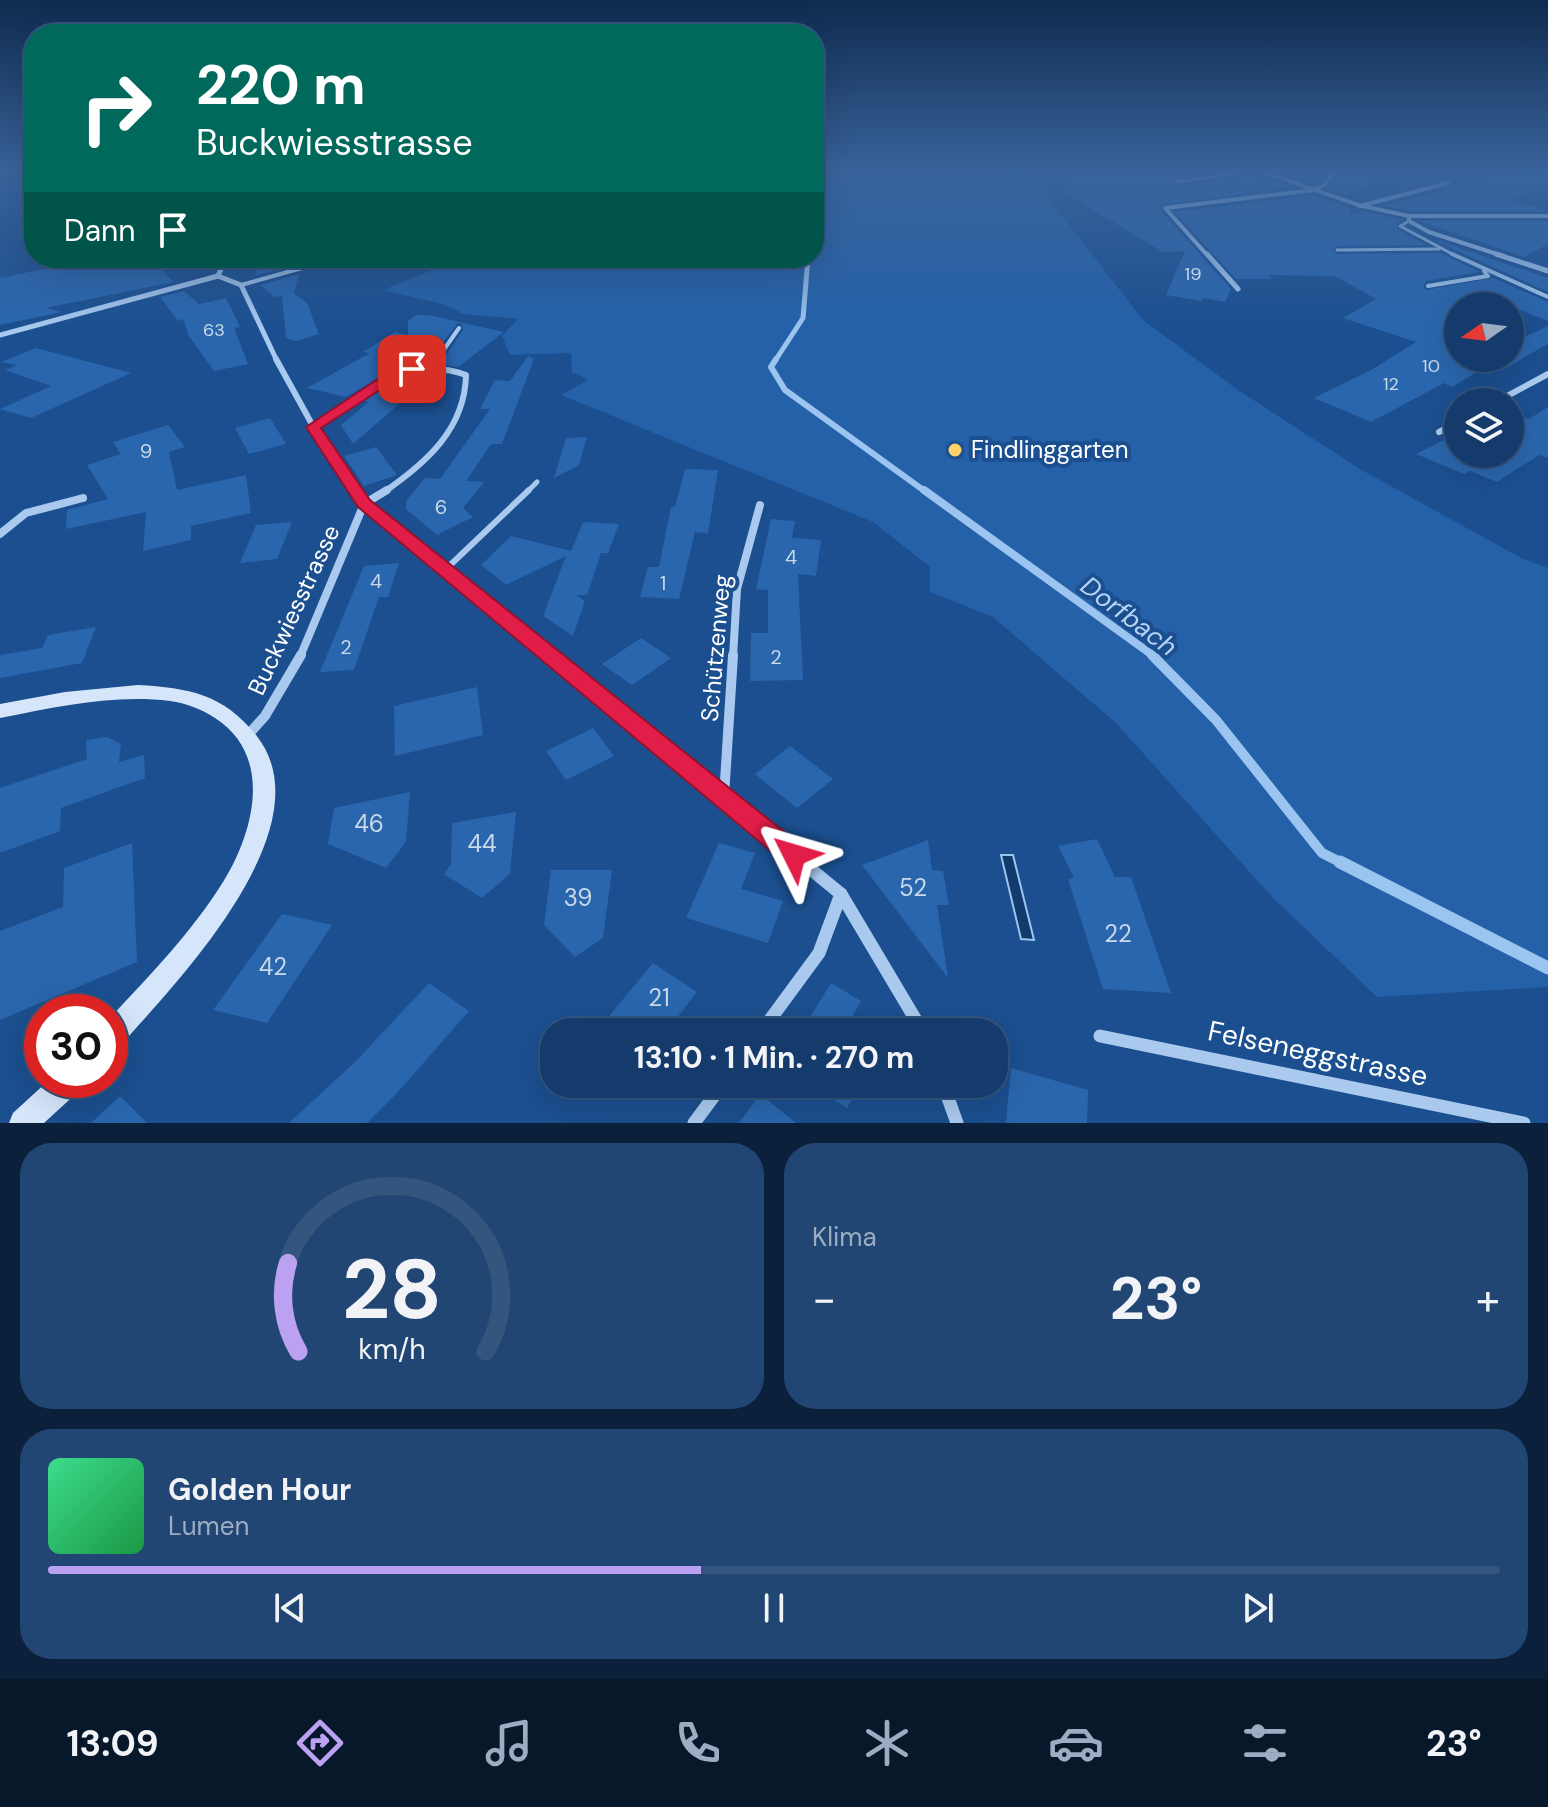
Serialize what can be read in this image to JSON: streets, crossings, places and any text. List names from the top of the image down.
{
  "streets": {
    "street": ["Buckwiesstrasse", "Schützenweg", "Felseneggstrasse"]
  },
  "water": ["Dorfbach"],
  "places": ["Findlinggarten"],
  "house_numbers": [
    "19",
    "63",
    "10",
    "12",
    "9",
    "6",
    "4",
    "4",
    "1",
    "2",
    "2",
    "46",
    "44",
    "52",
    "39",
    "22",
    "42",
    "21"
  ],
  "north": "left",
  "page": {
    "turn": ["220 m", "Buckwiesstrasse"],
    "then": "Dann",
    "limit": "30",
    "trip": "13:10 · 1 Min. · 270 m",
    "tile": "Klima",
    "heat": ["−", "23°", "+"],
    "song": ["Golden Hour", "Lumen"],
    "tabs": ["13:09", "23°"],
    "gauge": ["28", "km/h"]
  }
}
